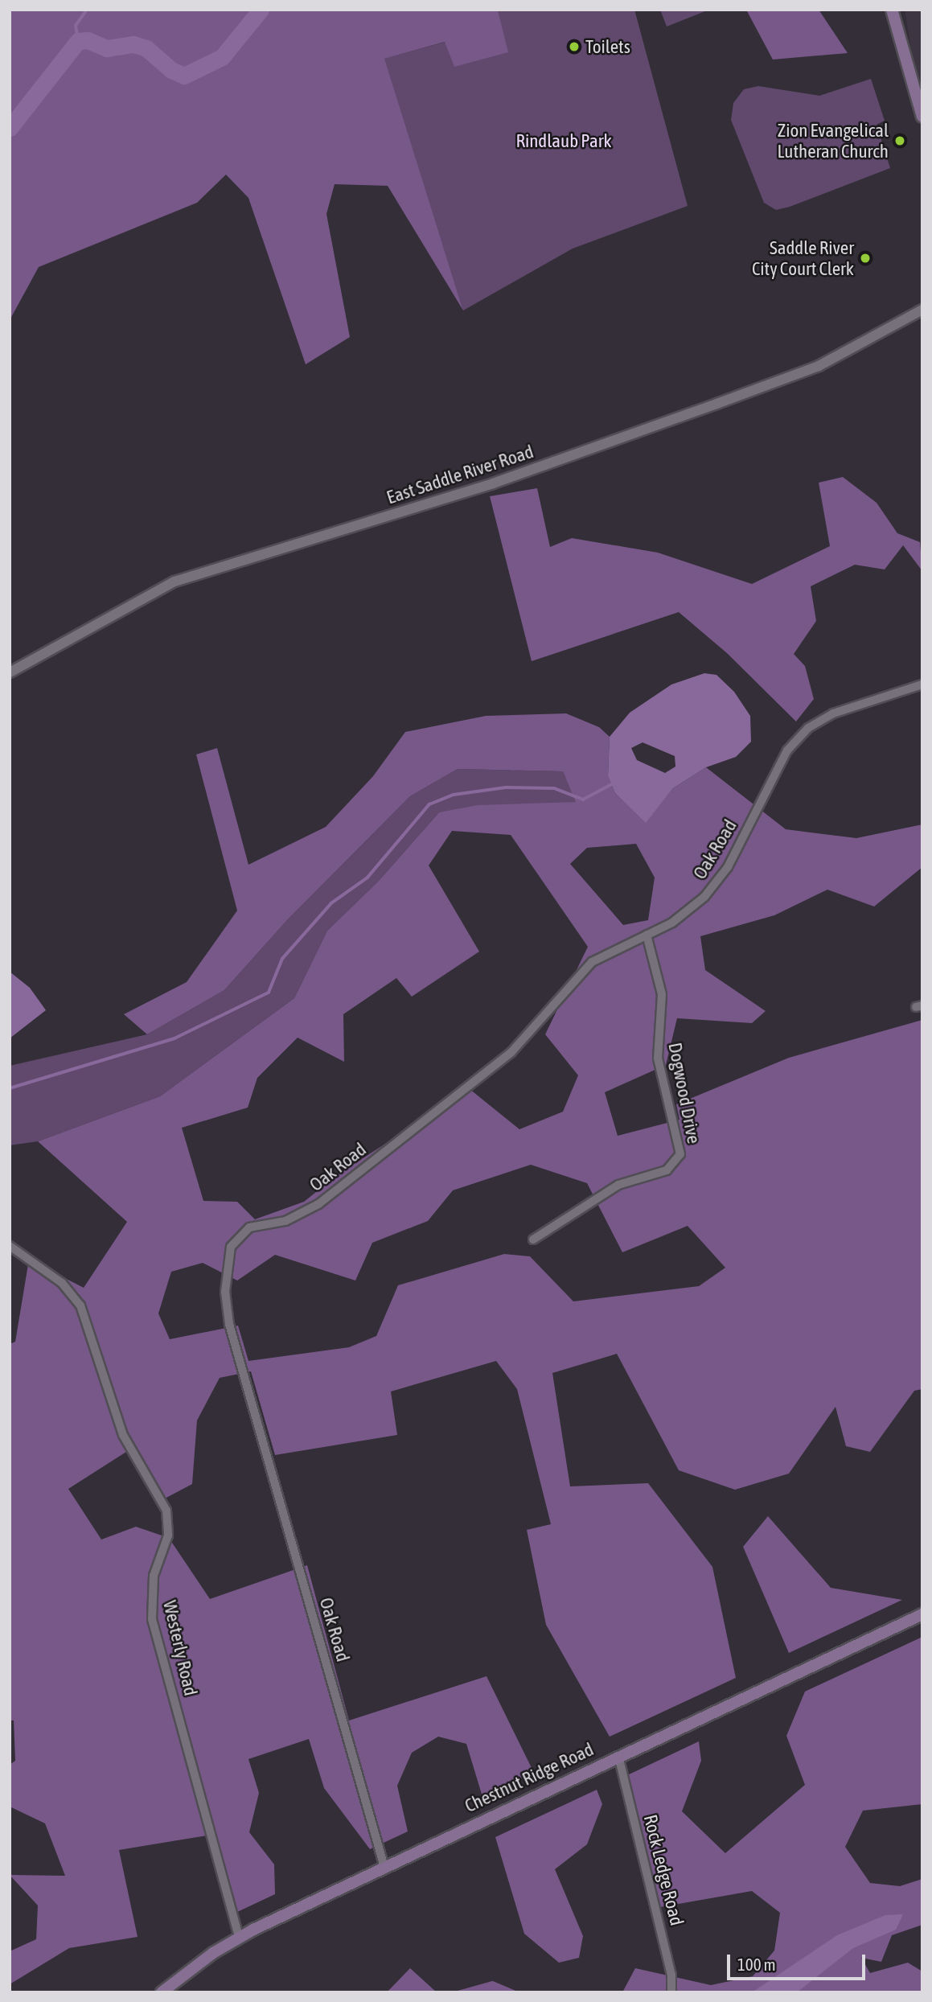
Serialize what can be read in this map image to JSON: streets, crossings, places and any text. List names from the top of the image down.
{
  "streets": {
    "main road": ["Chestnut Ridge Road"],
    "street": [
      "East Saddle River Road",
      "Oak Road",
      "Dogwood Drive",
      "Westerly Road",
      "Rock Ledge Road"
    ]
  },
  "crossings": [
    ["Oak Road", "Dogwood Drive"],
    ["Oak Road", "Chestnut Ridge Road"],
    ["Westerly Road", "Chestnut Ridge Road"],
    ["Chestnut Ridge Road", "Rock Ledge Road"]
  ],
  "parks": ["Rindlaub Park"],
  "places": ["Toilets", "Zion Evangelical Lutheran Church", "Saddle River City Court Clerk"],
  "scale_bar": "100 m"
}
